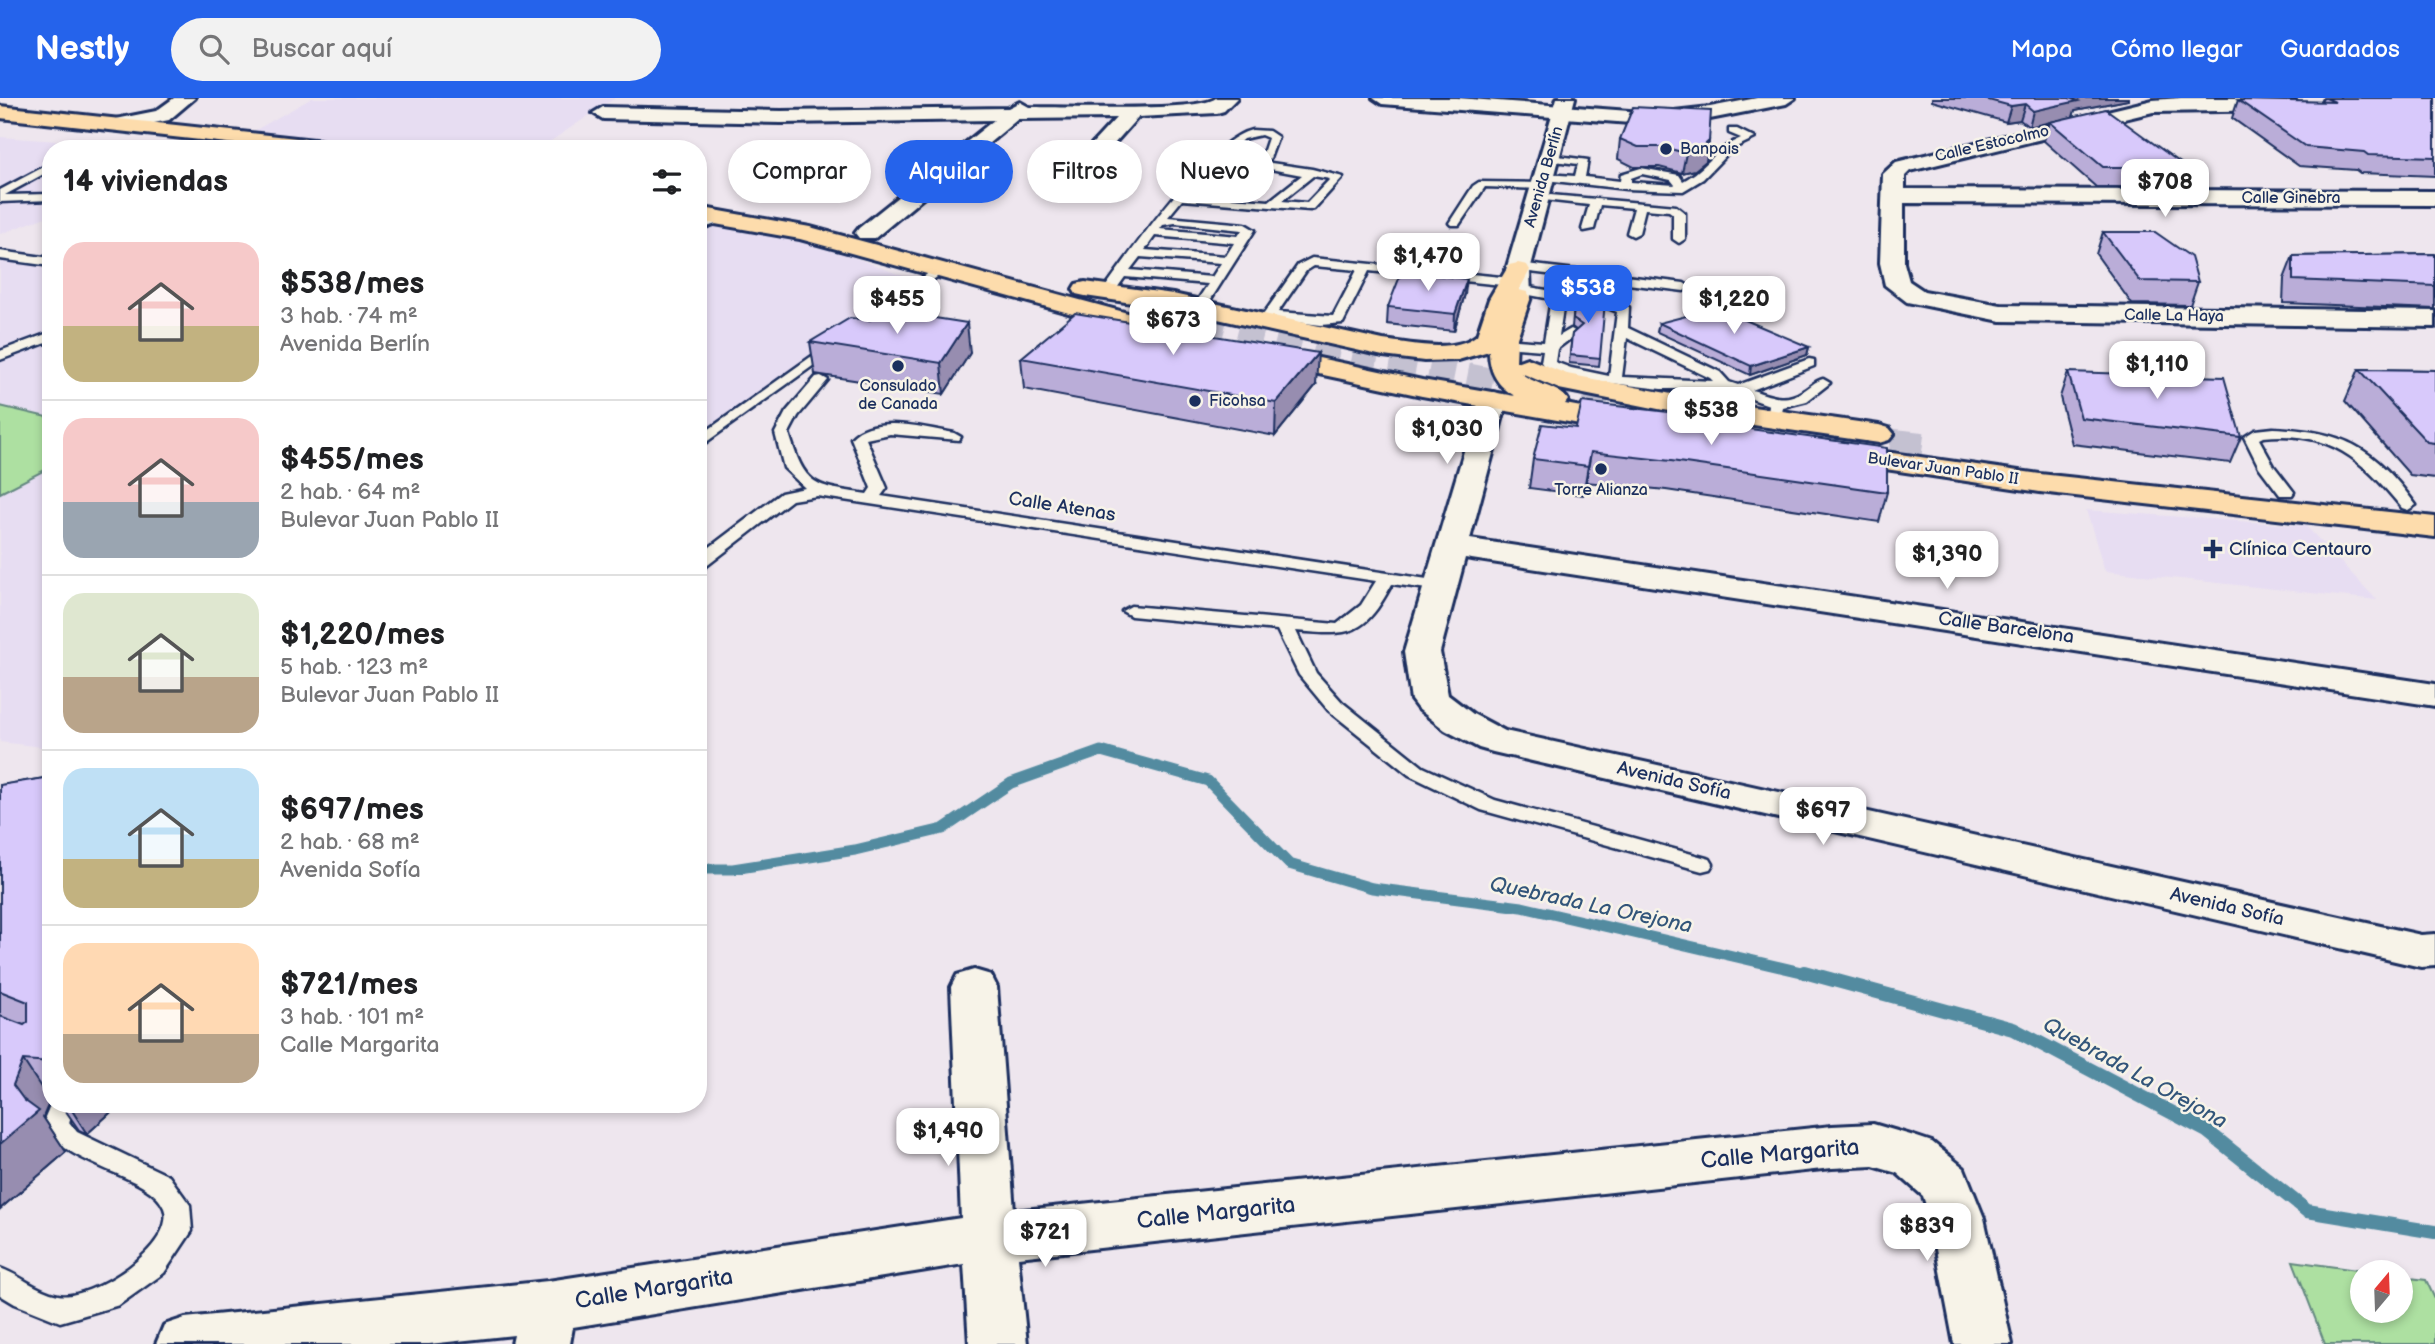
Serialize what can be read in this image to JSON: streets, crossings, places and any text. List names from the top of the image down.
{
  "streets": {
    "main road": ["Bulevar Juan Pablo II"],
    "street": [
      "Calle Estocolmo",
      "Avenida Berlín",
      "Calle Ginebra",
      "Calle La Haya",
      "Calle Barcelona",
      "Avenida Sofía",
      "Calle Margarita"
    ],
    "lane": ["Calle Atenas"]
  },
  "crossings": [
    ["Calle Estocolmo", "Calle Ginebra"],
    ["Calle Estocolmo", "Calle La Haya"],
    ["Bulevar Juan Pablo II", "Avenida Sofía"],
    ["Calle Atenas", "Avenida Sofía"],
    ["Calle Barcelona", "Avenida Sofía"]
  ],
  "water": ["Quebrada La Orejona"],
  "places": {
    "other": [
      "Banpais",
      "Consulado de Canada",
      "Ficohsa",
      "Torre Alianza"
    ],
    "health": ["Clínica Centauro"]
  },
  "north": "top",
  "page": {
    "header": "Nestly",
    "search": "Buscar aquí",
    "nav": ["Mapa", "Cómo llegar", "Guardados"],
    "chip": [
      "Comprar",
      "Alquilar",
      "Filtros",
      "Nuevo"
    ],
    "heading": "14 viviendas",
    "price": [
      "$708",
      "$1,470",
      "$538",
      "$455",
      "$1,220",
      "$673",
      "$1,110",
      "$538",
      "$1,030",
      "$1,390",
      "$697",
      "$1,490",
      "$839",
      "$721"
    ],
    "list": [
      {
        "name": "$538/mes",
        "note": "3 hab. · 74 m² · Avenida Berlín"
      },
      {
        "name": "$455/mes",
        "note": "2 hab. · 64 m² · Bulevar Juan Pablo II"
      },
      {
        "name": "$1,220/mes",
        "note": "5 hab. · 123 m² · Bulevar Juan Pablo II"
      },
      {
        "name": "$697/mes",
        "note": "2 hab. · 68 m² · Avenida Sofía"
      },
      {
        "name": "$721/mes",
        "note": "3 hab. · 101 m² · Calle Margarita"
      }
    ]
  }
}
